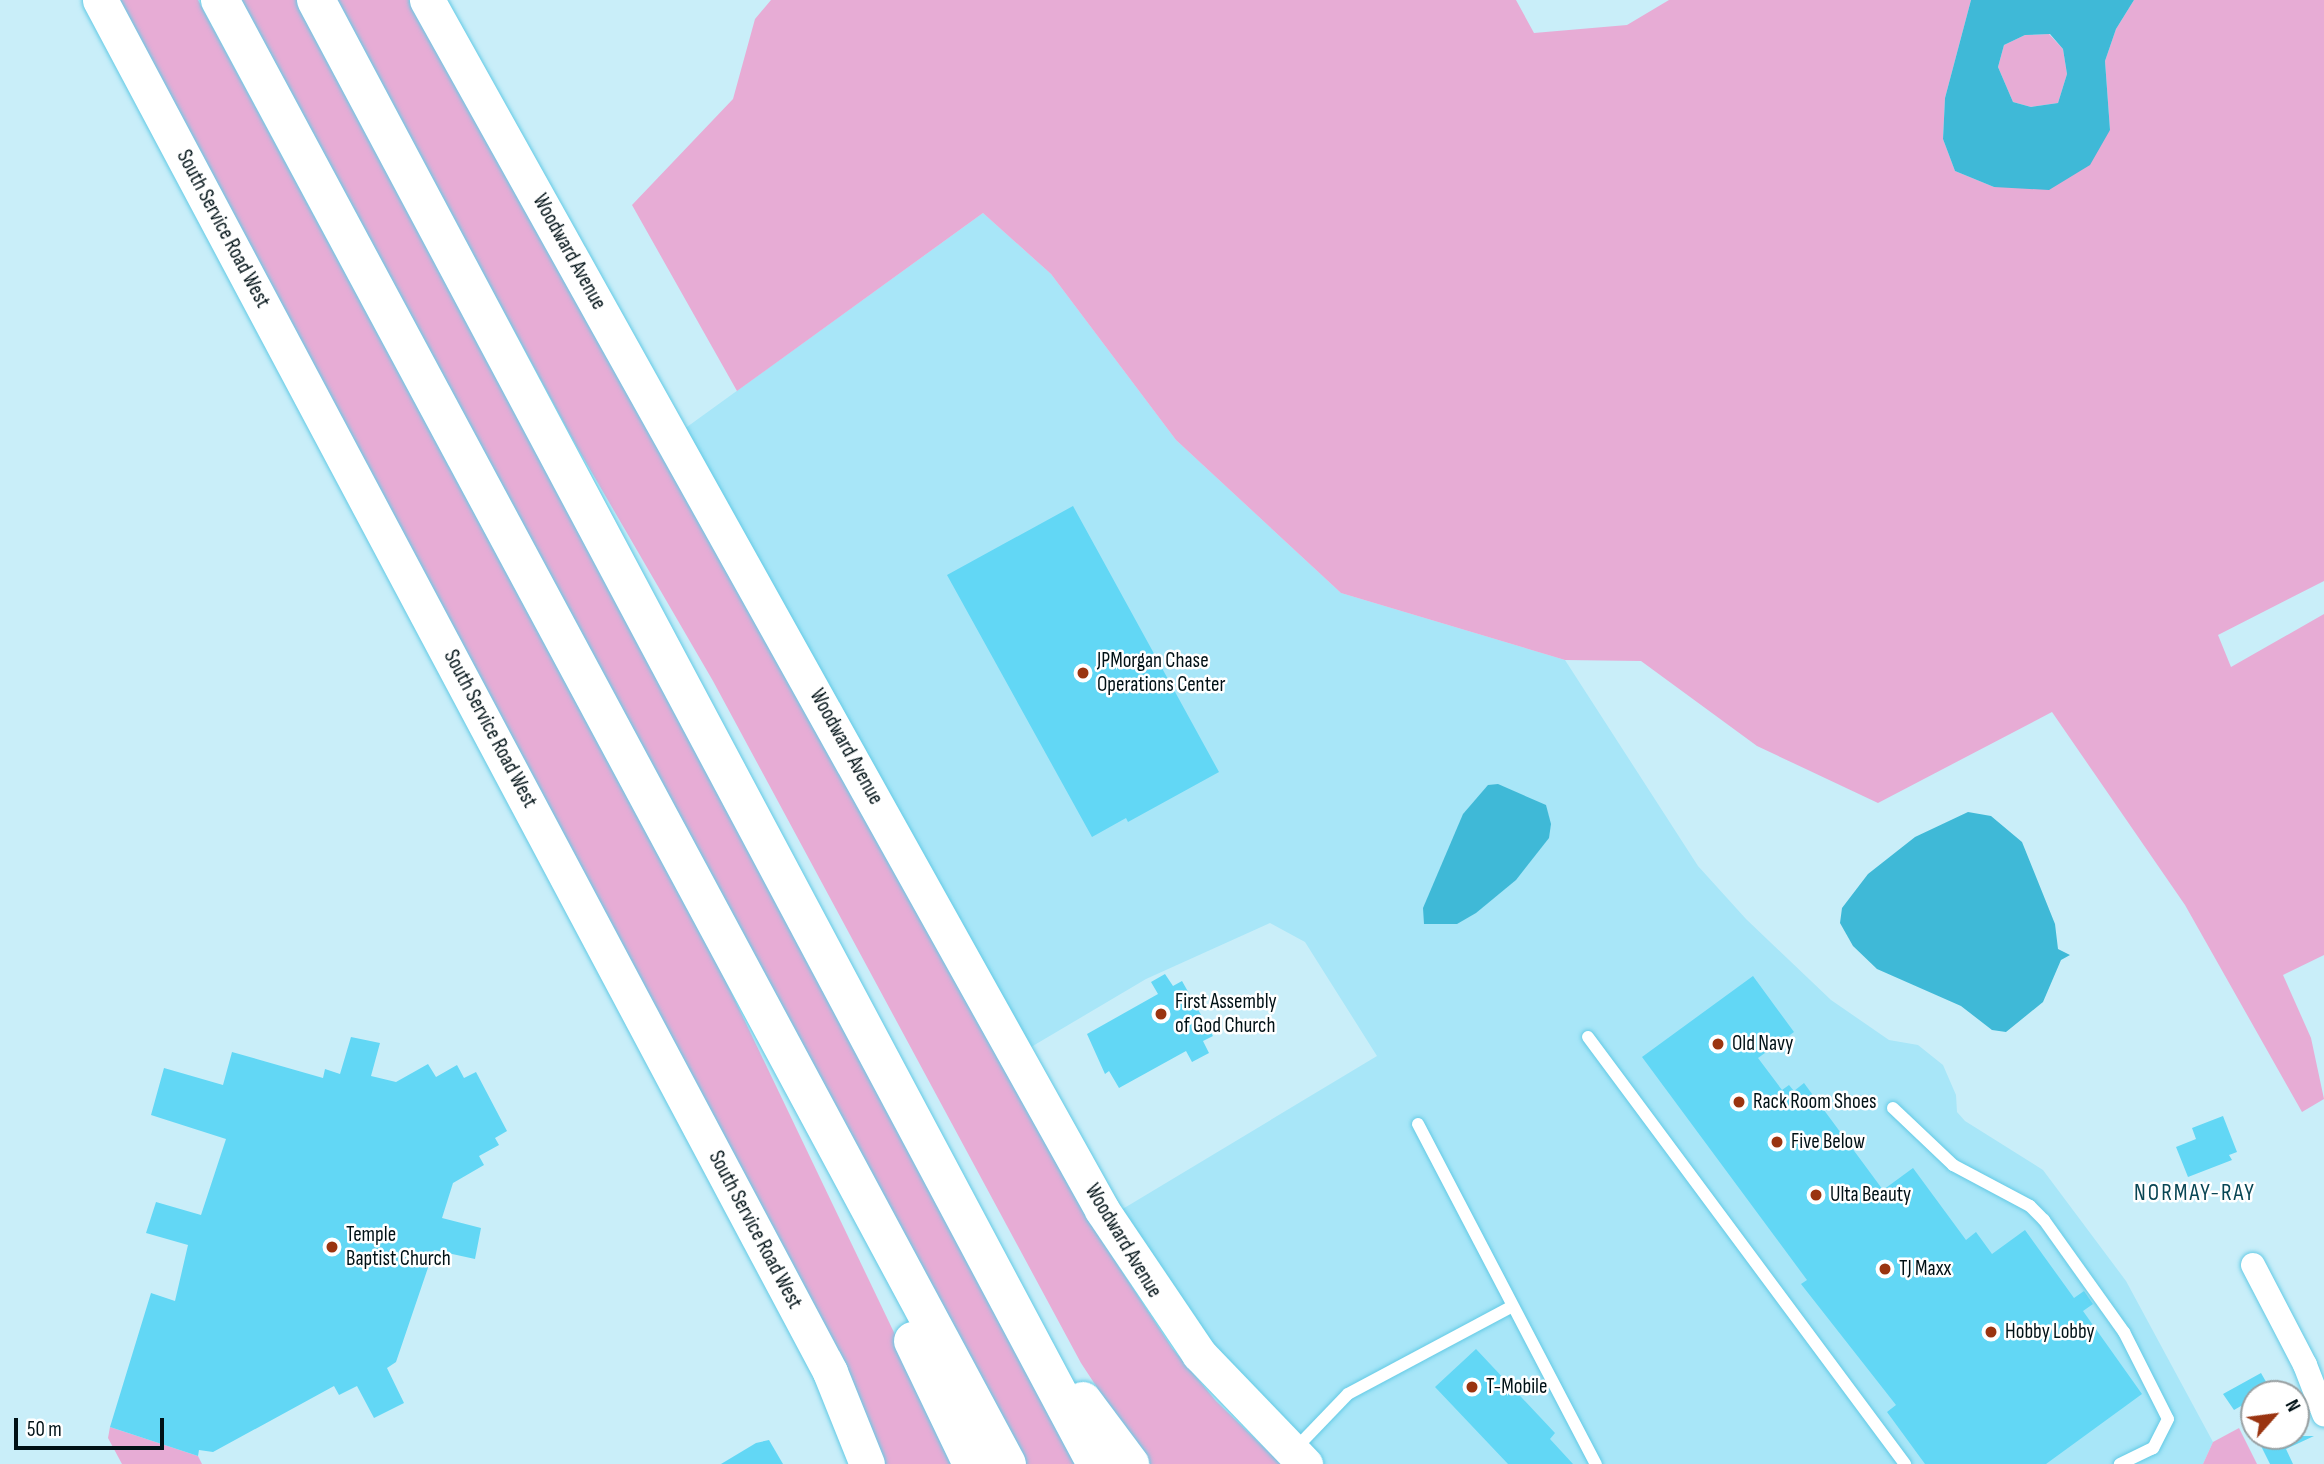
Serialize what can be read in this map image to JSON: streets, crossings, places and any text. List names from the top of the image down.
{
  "streets": {
    "main road": ["South Service Road West", "Woodward Avenue"]
  },
  "districts": ["NORMAY-RAY"],
  "places": [
    "JPMorgan Chase Operations Center",
    "First Assembly of God Church",
    "Old Navy",
    "Rack Room Shoes",
    "Five Below",
    "Ulta Beauty",
    "Temple Baptist Church",
    "TJ Maxx",
    "Hobby Lobby",
    "T-Mobile"
  ],
  "scale_bar": "50 m",
  "north": "top right"
}
